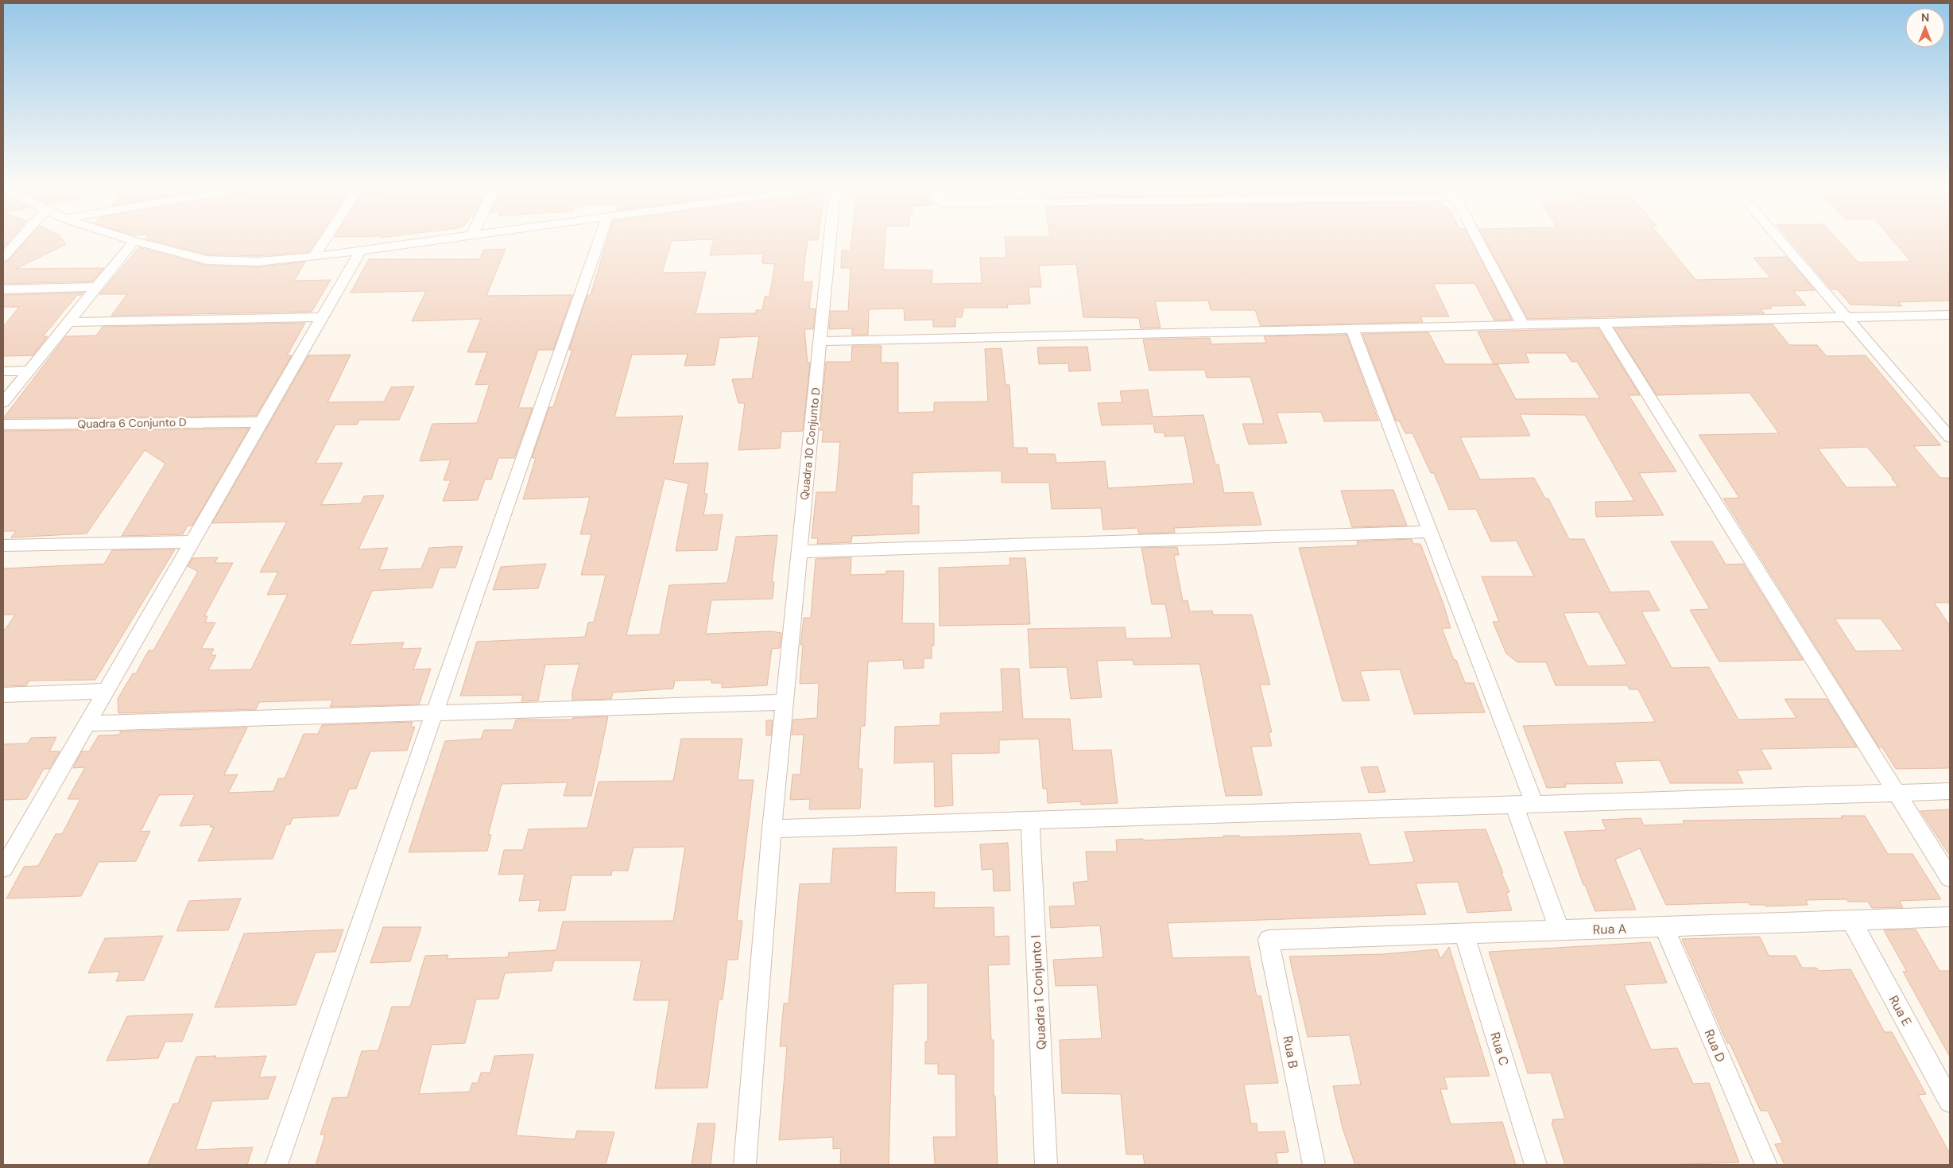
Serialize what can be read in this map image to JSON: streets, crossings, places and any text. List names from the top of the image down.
{
  "streets": {
    "street": [
      "Quadra 6 Conjunto D",
      "Quadra 10 Conjunto D",
      "Rua A",
      "Quadra 1 Conjunto I",
      "Rua E",
      "Rua D",
      "Rua C",
      "Rua B"
    ]
  },
  "crossings": [
    ["Rua A", "Rua E"],
    ["Rua A", "Rua D"],
    ["Rua A", "Rua C"],
    ["Rua A", "Rua B"]
  ],
  "north": "top"
}
